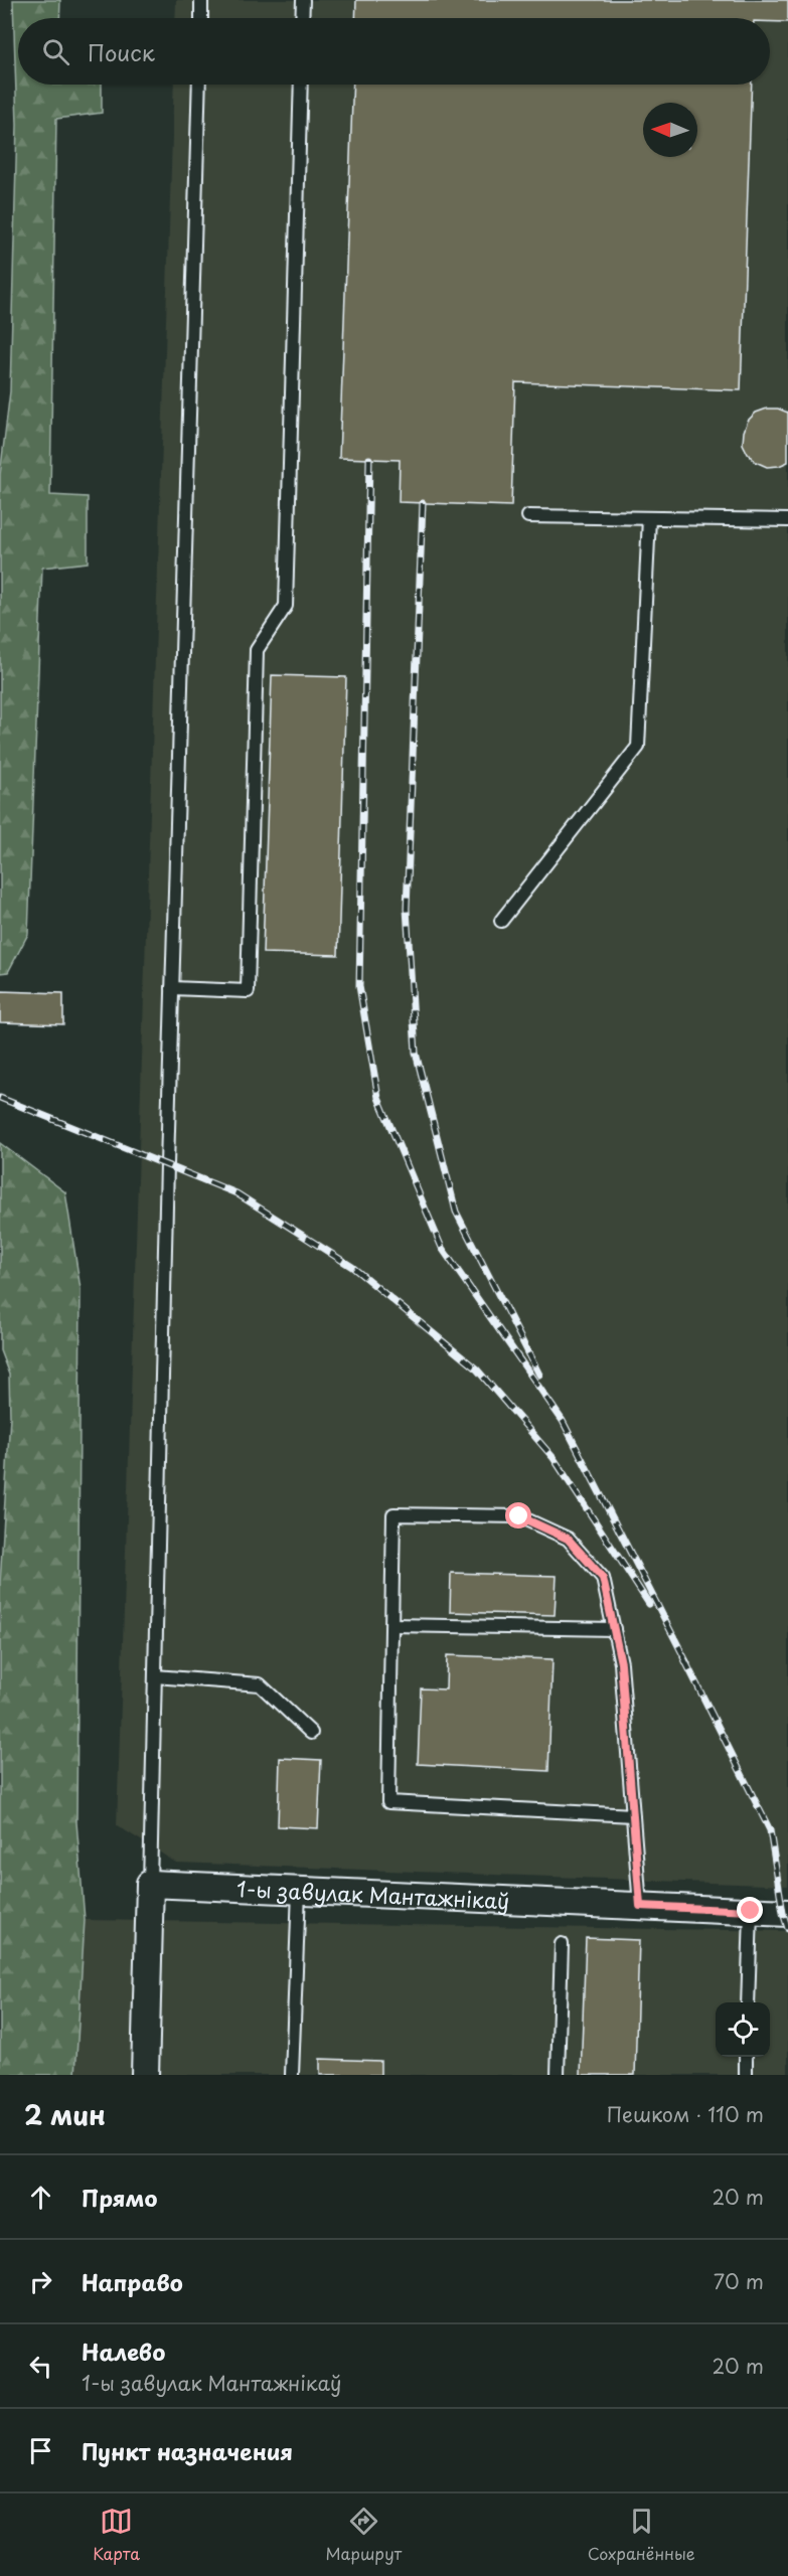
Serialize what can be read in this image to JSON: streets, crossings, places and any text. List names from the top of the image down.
{
  "streets": {
    "street": ["1-ы завулак Мантажнікаў"]
  },
  "north": "left",
  "page": {
    "search": "Поиск",
    "heading": ["2 мин", "Пешком · 110 m"],
    "list": [
      ["Прямо", "20 m"],
      ["Направо", "70 m"],
      ["Налево", "1-ы завулак Мантажнікаў", "20 m"],
      "Пункт назначения"
    ],
    "nav": ["Карта", "Маршрут", "Сохранённые"]
  }
}
